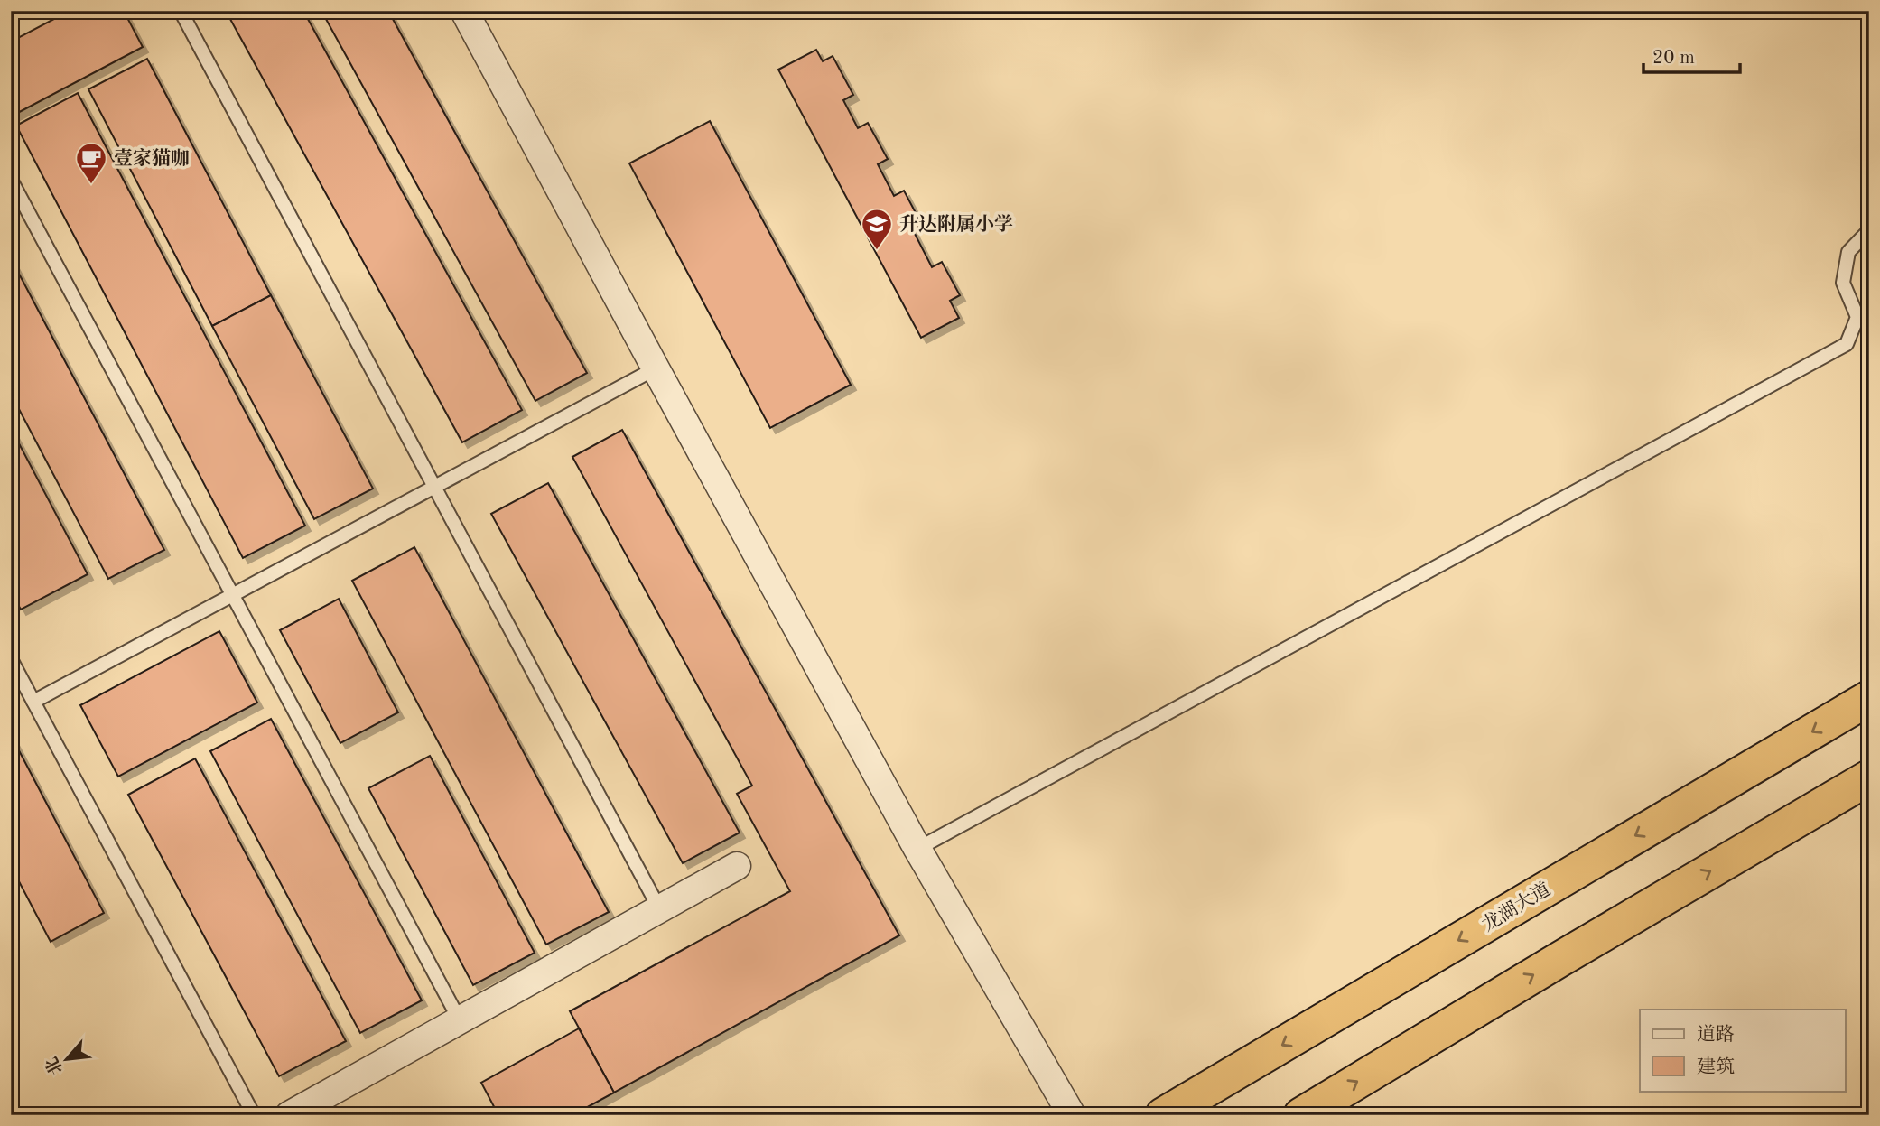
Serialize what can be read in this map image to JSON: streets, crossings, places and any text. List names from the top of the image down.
{
  "streets": {
    "highway": ["龙湖大道"]
  },
  "places": {
    "cafe": ["壹家猫咖"],
    "school or university": ["升达附属小学"]
  },
  "legend": ["道路", "建筑"],
  "scale_bar": "20 m",
  "north": "bottom left"
}
